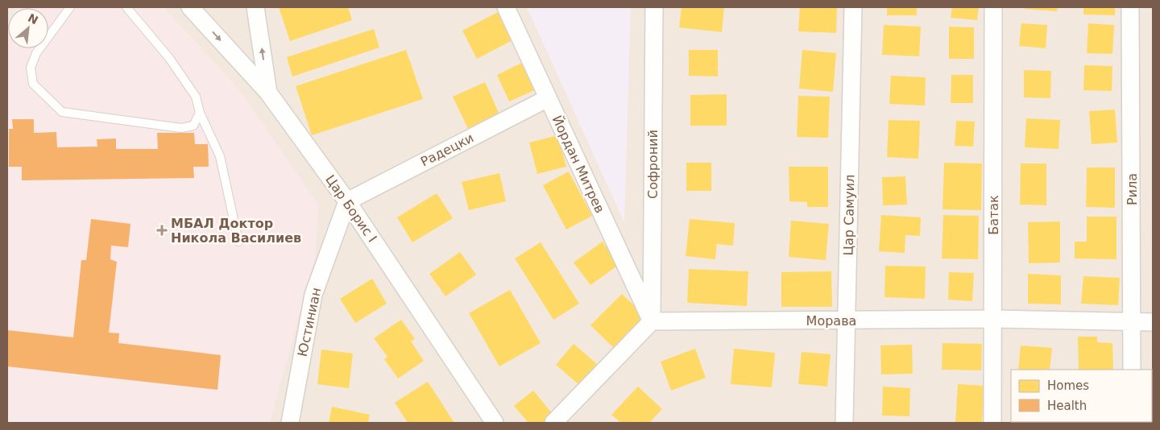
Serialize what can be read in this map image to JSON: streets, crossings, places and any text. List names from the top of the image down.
{
  "streets": {
    "street": [
      "Радецки",
      "Йордан Митрев",
      "Софроний",
      "Рила",
      "Цар Борис I",
      "Цар Самуил",
      "Батак",
      "Морава",
      "Юстиниан"
    ]
  },
  "crossings": [
    ["Радецки", "Йордан Митрев"],
    ["Радецки", "Цар Борис I"],
    ["Радецки", "Юстиниан"],
    ["Йордан Митрев", "Софроний"],
    ["Йордан Митрев", "Морава"],
    ["Софроний", "Морава"],
    ["Рила", "Морава"],
    ["Цар Борис I", "Юстиниан"],
    ["Цар Самуил", "Морава"],
    ["Батак", "Морава"]
  ],
  "places": {
    "health": ["МБАЛ Доктор Никола Василиев"]
  },
  "legend": ["Homes", "Health"],
  "north": "top right"
}
